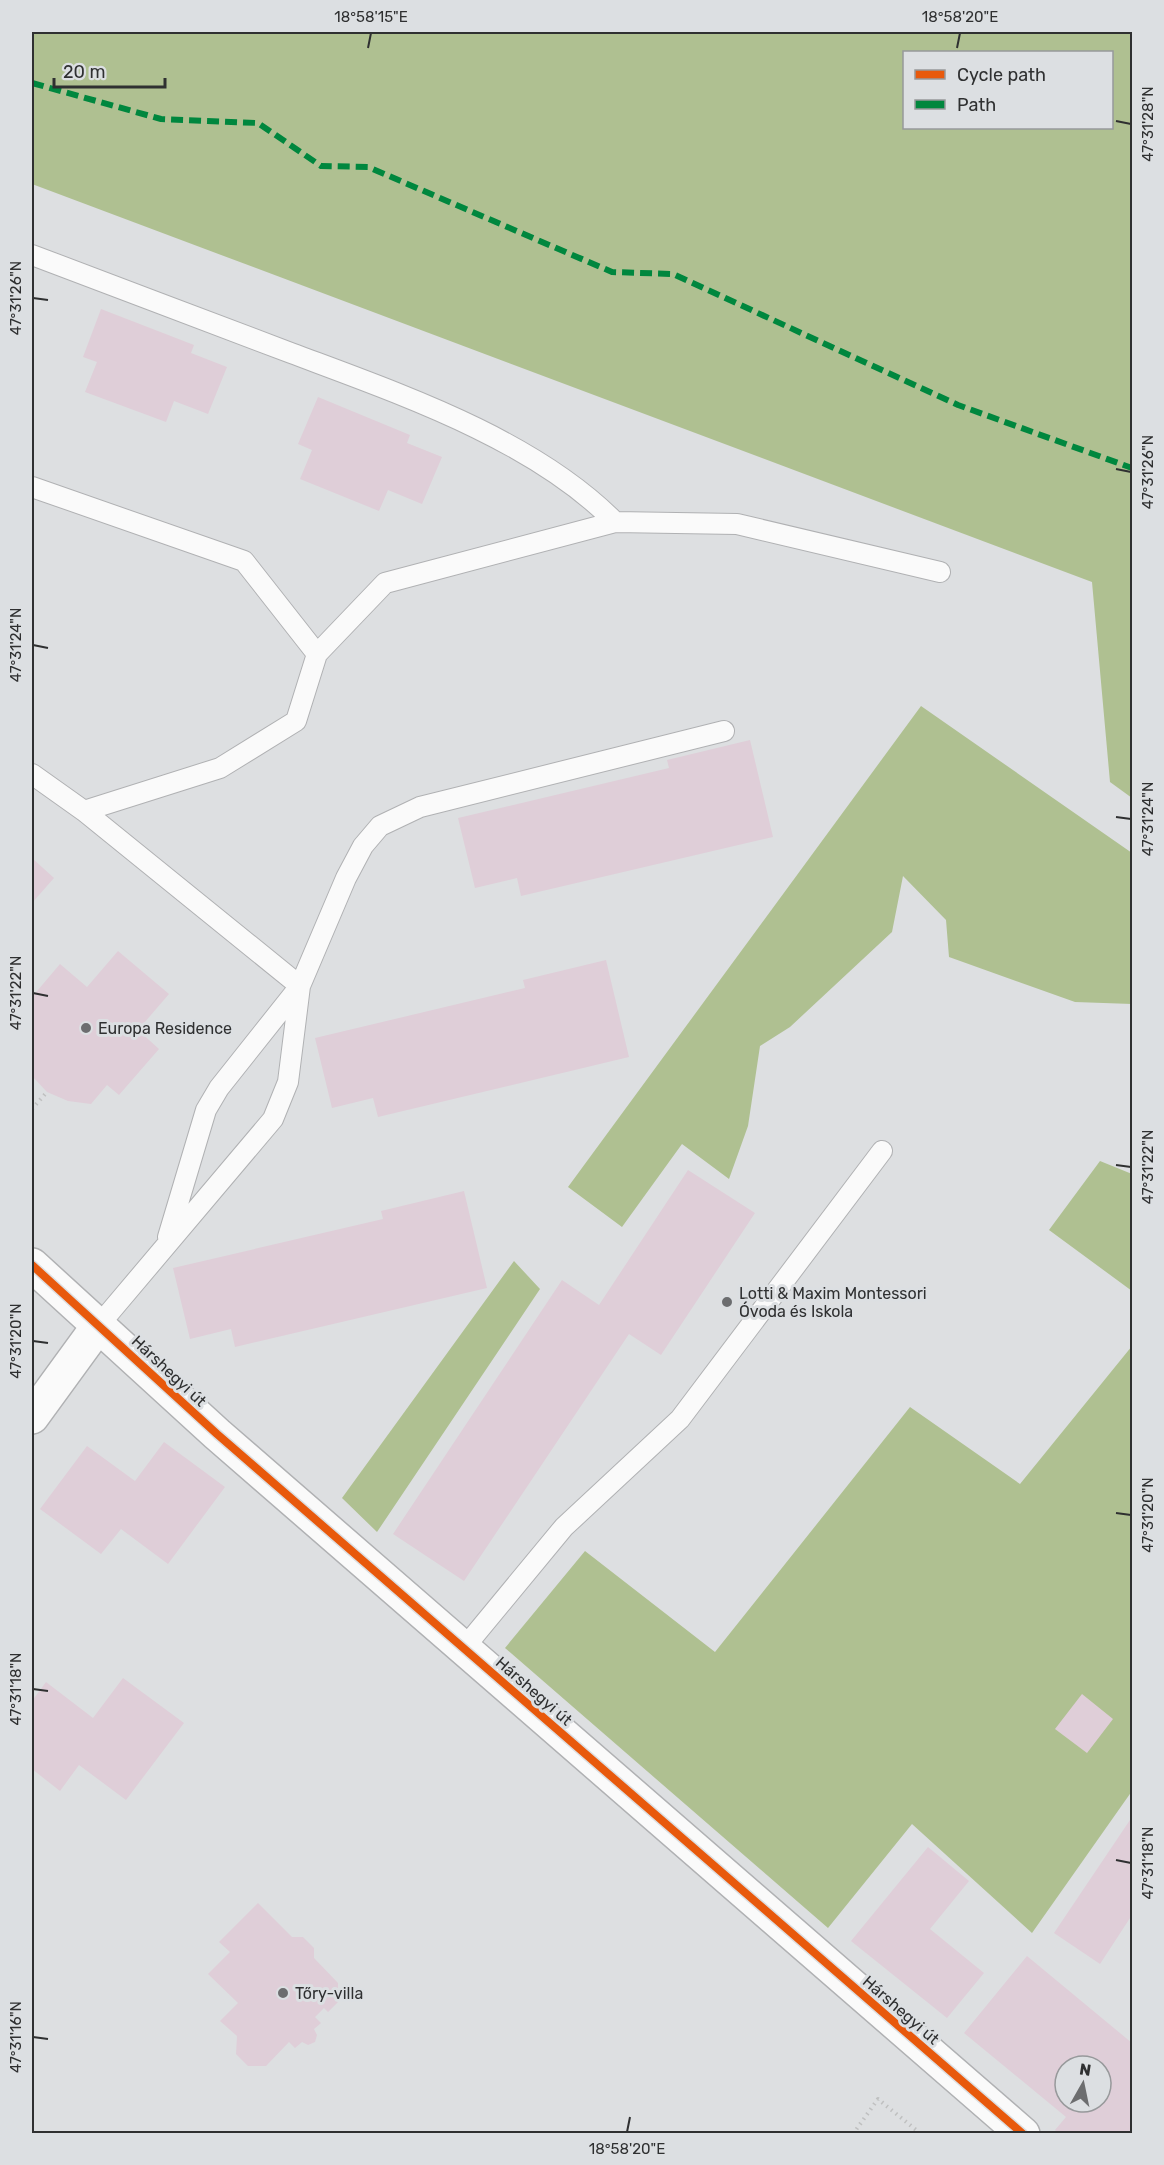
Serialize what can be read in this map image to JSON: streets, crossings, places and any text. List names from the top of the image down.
{
  "streets": {
    "street": ["Hárshegyi út"]
  },
  "places": ["Europa Residence", "Lotti & Maxim Montessori Óvoda és Iskola", "Tőry-villa"],
  "legend": ["Cycle path", "Path"],
  "scale_bar": "20 m",
  "north": "top",
  "coordinates": [
    "18°58'15\"E",
    "18°58'20\"E",
    "47°31'28\"N",
    "47°31'26\"N",
    "47°31'24\"N",
    "47°31'22\"N",
    "47°31'20\"N",
    "47°31'18\"N",
    "47°31'16\"N"
  ]
}
